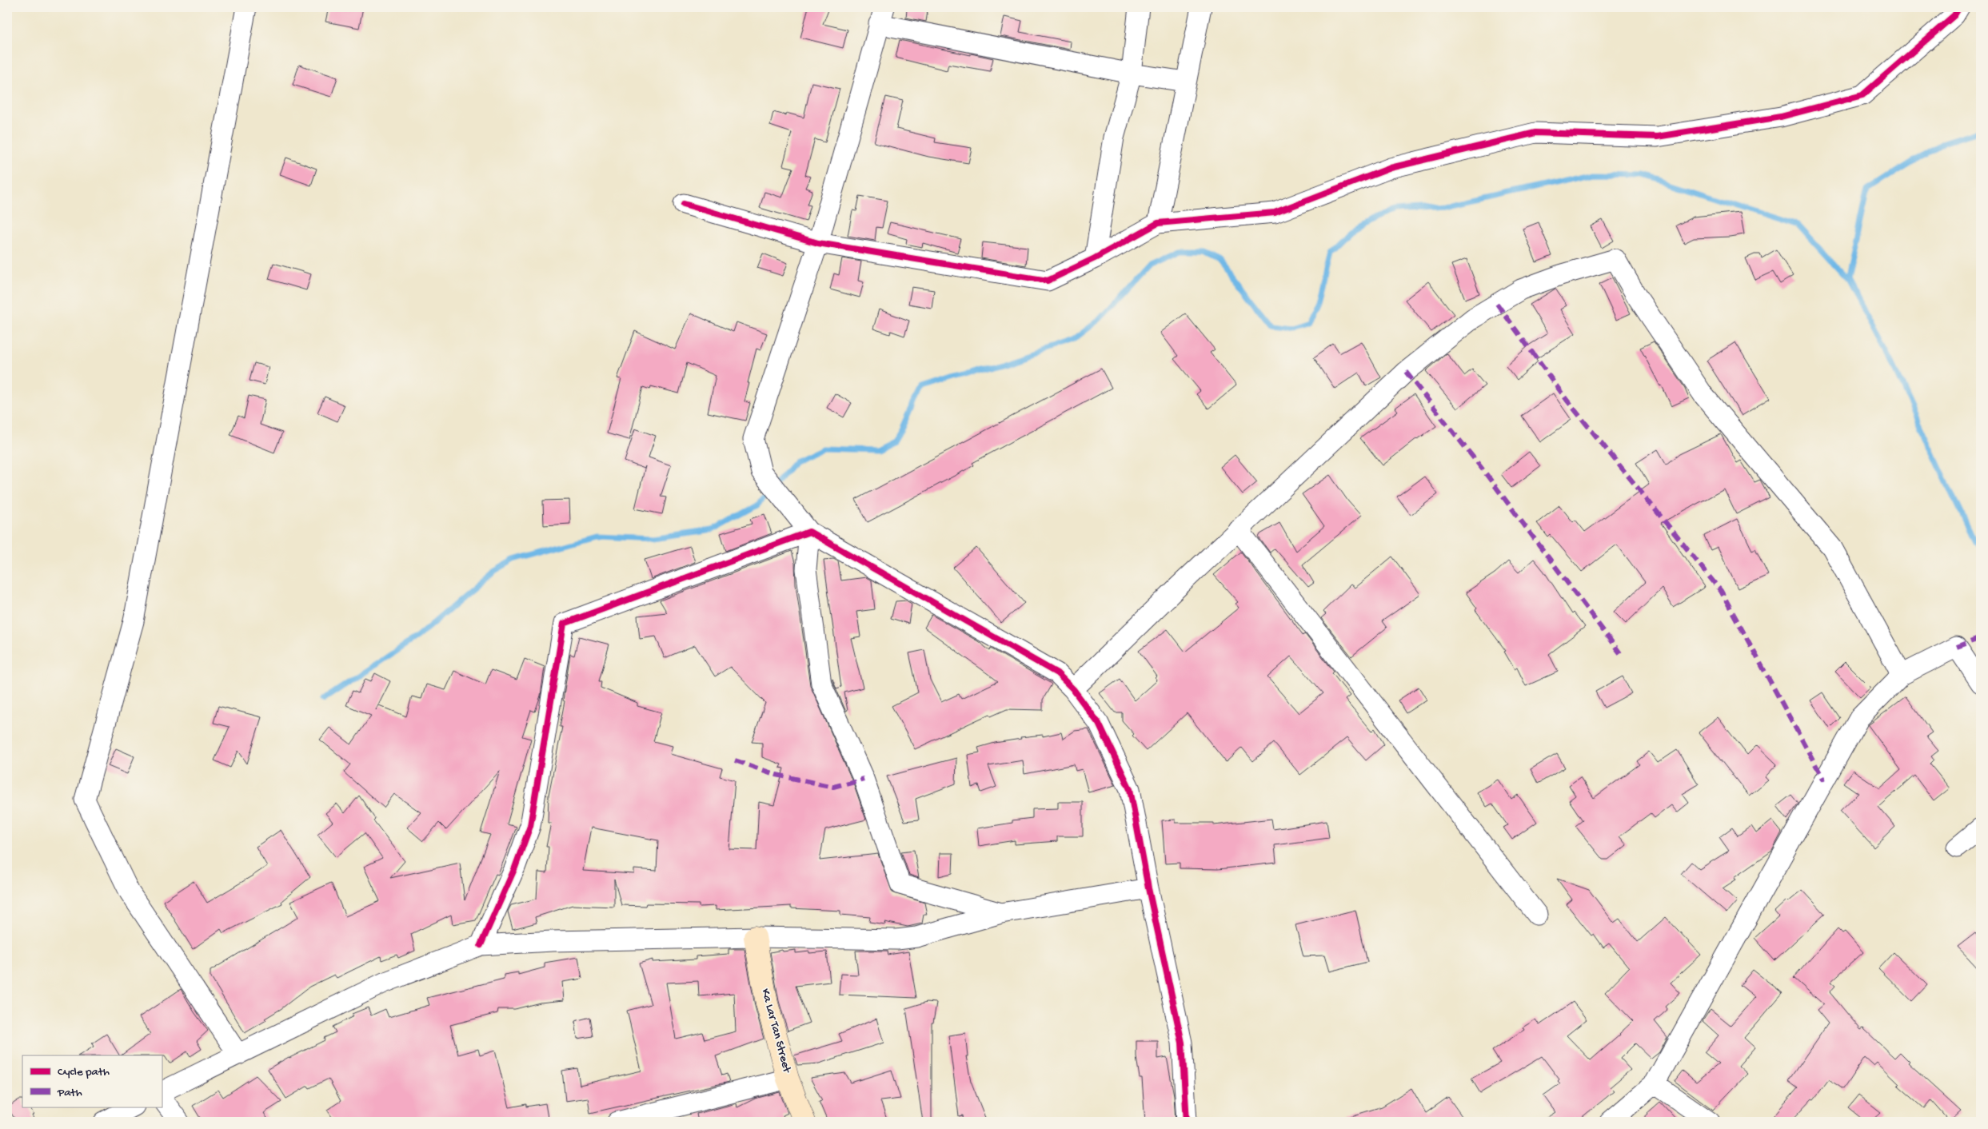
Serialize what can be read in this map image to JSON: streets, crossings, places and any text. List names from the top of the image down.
{
  "streets": {
    "street": ["Ka Lar Tan Street"]
  },
  "legend": ["Cycle path", "Path"]
}
